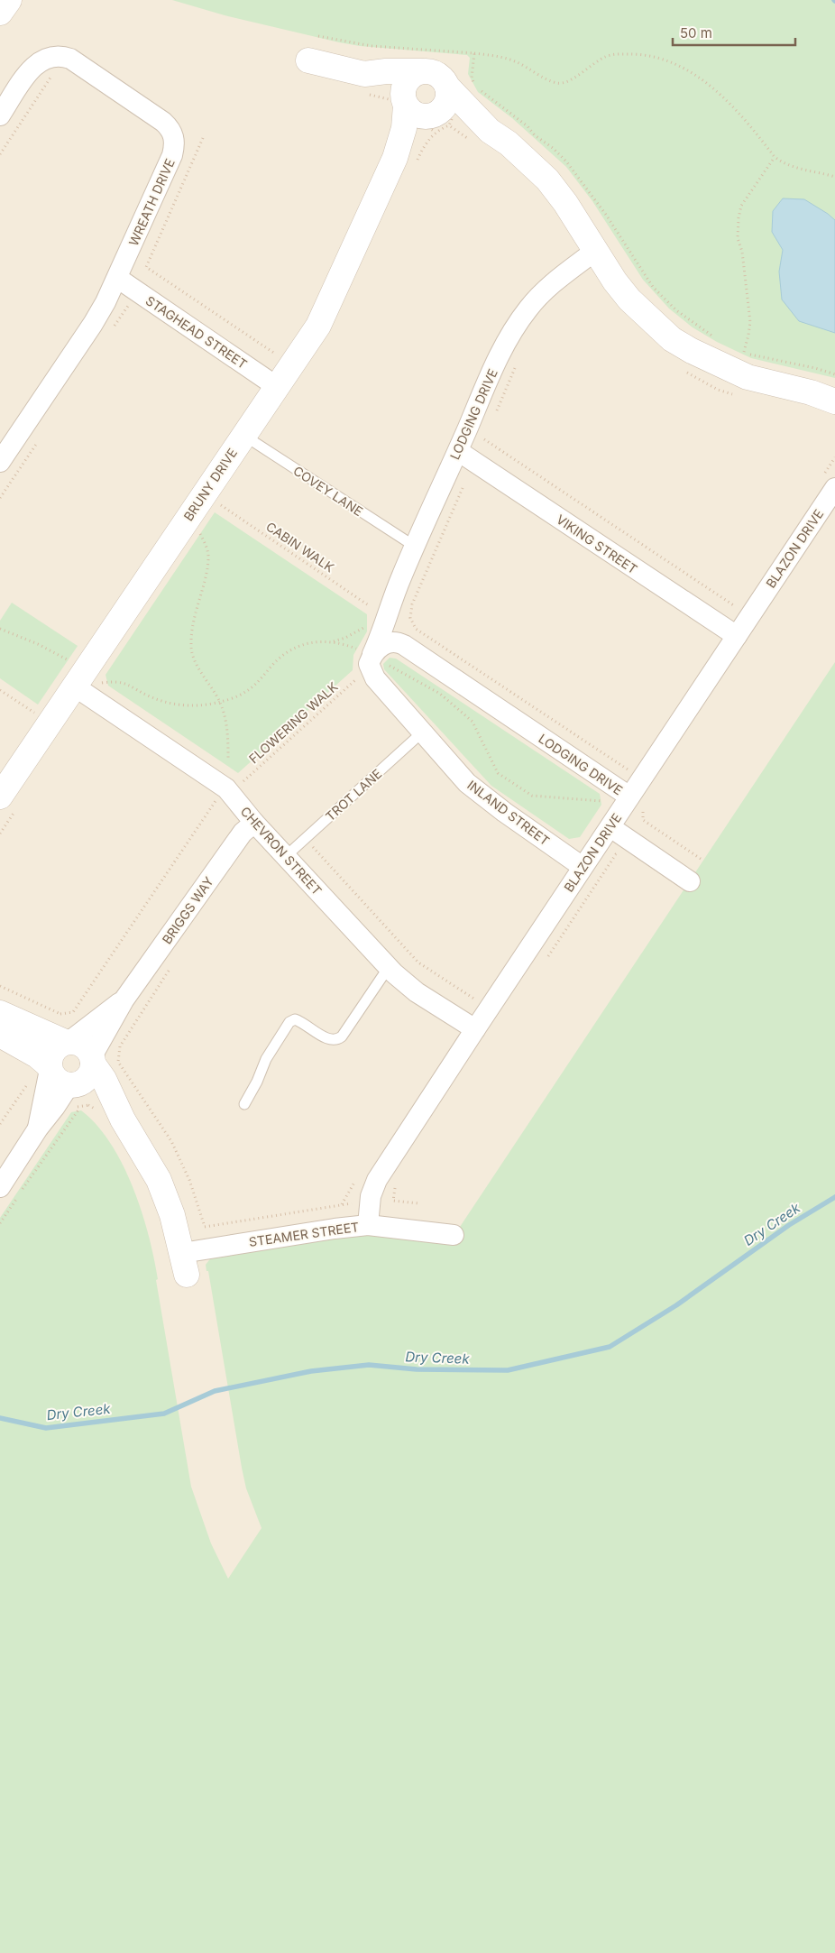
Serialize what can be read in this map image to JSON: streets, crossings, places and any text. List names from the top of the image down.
{
  "streets": {
    "street": [
      "WREATH DRIVE",
      "STAGHEAD STREET",
      "LODGING DRIVE",
      "BRUNY DRIVE",
      "VIKING STREET",
      "BLAZON DRIVE",
      "INLAND STREET",
      "CHEVRON STREET",
      "BRIGGS WAY",
      "STEAMER STREET"
    ],
    "lane": ["COVEY LANE", "TROT LANE"],
    "path": ["CABIN WALK", "FLOWERING WALK"]
  },
  "crossings": [
    ["WREATH DRIVE", "STAGHEAD STREET"],
    ["STAGHEAD STREET", "BRUNY DRIVE"],
    ["LODGING DRIVE", "COVEY LANE"],
    ["LODGING DRIVE", "VIKING STREET"],
    ["LODGING DRIVE", "CABIN WALK"],
    ["LODGING DRIVE", "BLAZON DRIVE"],
    ["LODGING DRIVE", "INLAND STREET"],
    ["BRUNY DRIVE", "COVEY LANE"],
    ["BRUNY DRIVE", "CHEVRON STREET"],
    ["VIKING STREET", "BLAZON DRIVE"],
    ["BLAZON DRIVE", "INLAND STREET"],
    ["BLAZON DRIVE", "CHEVRON STREET"],
    ["BLAZON DRIVE", "STEAMER STREET"],
    ["TROT LANE", "INLAND STREET"],
    ["TROT LANE", "CHEVRON STREET"],
    ["CHEVRON STREET", "BRIGGS WAY"]
  ],
  "water": ["Dry Creek"],
  "scale_bar": "50 m"
}
